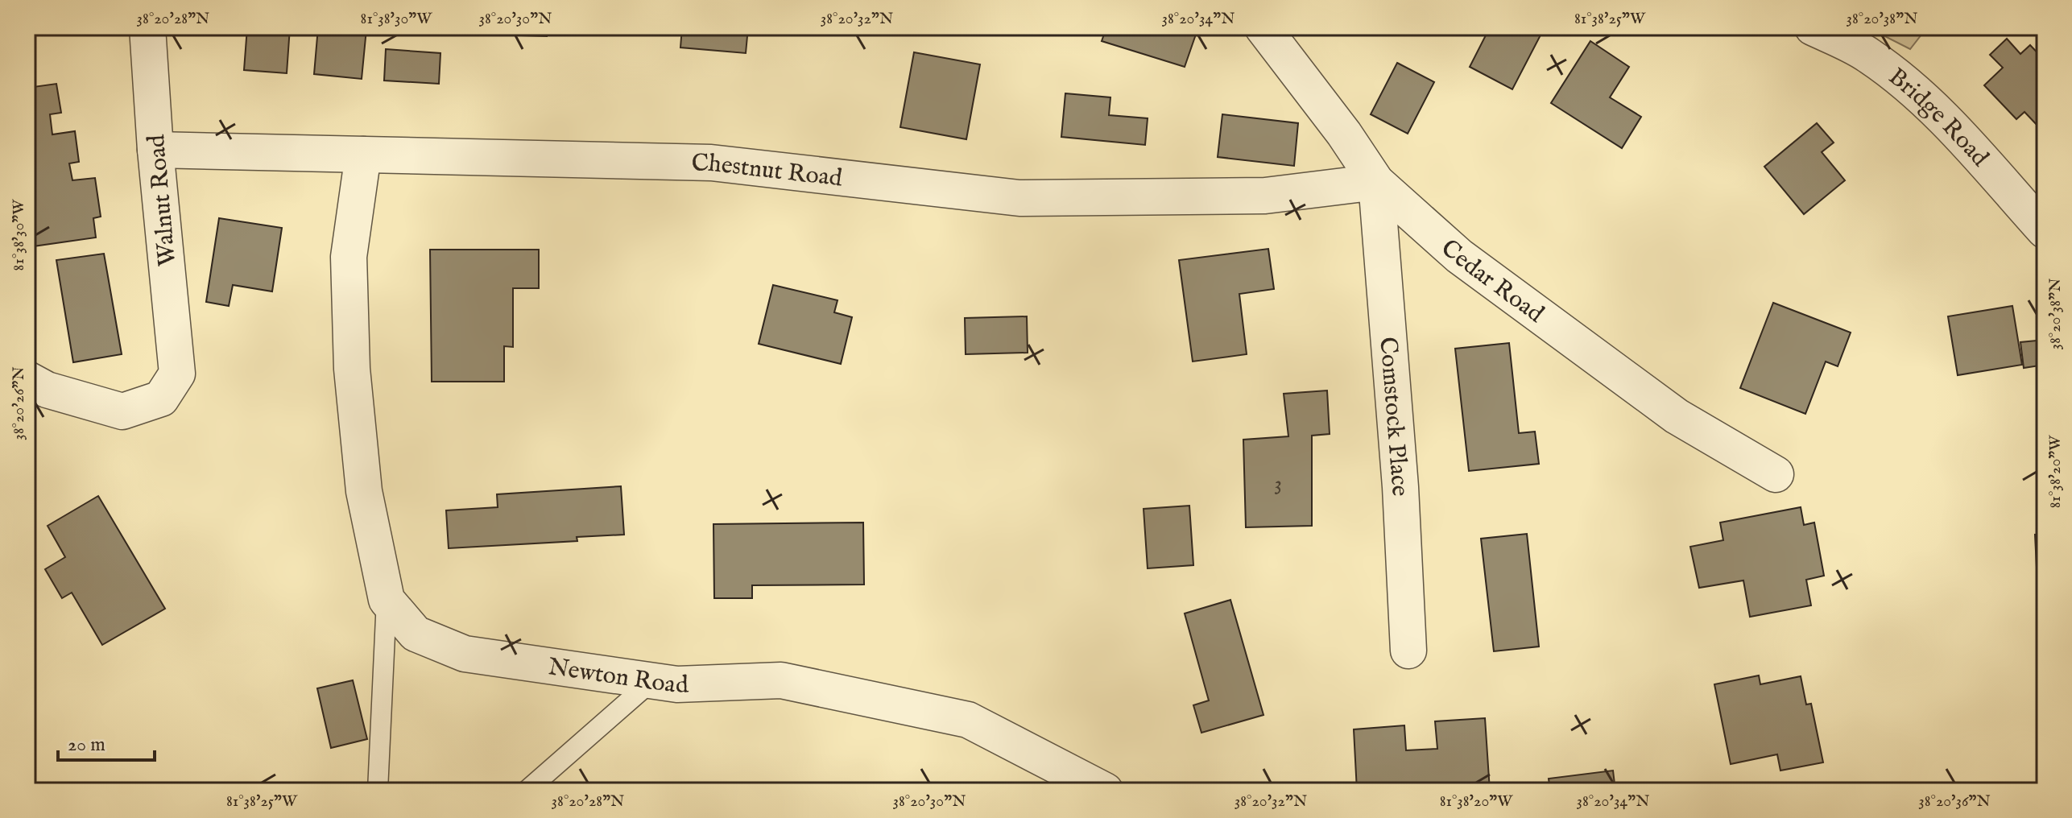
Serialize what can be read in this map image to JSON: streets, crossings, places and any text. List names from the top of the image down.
{
  "streets": {
    "street": [
      "Bridge Road",
      "Chestnut Road",
      "Walnut Road",
      "Cedar Road",
      "Comstock Place",
      "Newton Road"
    ]
  },
  "crossings": [
    ["Chestnut Road", "Walnut Road"],
    ["Chestnut Road", "Cedar Road"],
    ["Chestnut Road", "Comstock Place"],
    ["Chestnut Road", "Newton Road"],
    ["Cedar Road", "Comstock Place"]
  ],
  "house_numbers": ["3"],
  "scale_bar": "20 m",
  "coordinates": [
    "38°20'28\"N",
    "81°38'30\"W",
    "38°20'30\"N",
    "38°20'32\"N",
    "38°20'34\"N",
    "81°38'25\"W",
    "38°20'38\"N",
    "38°20'26\"N",
    "81°38'20\"W",
    "38°20'36\"N"
  ]
}
